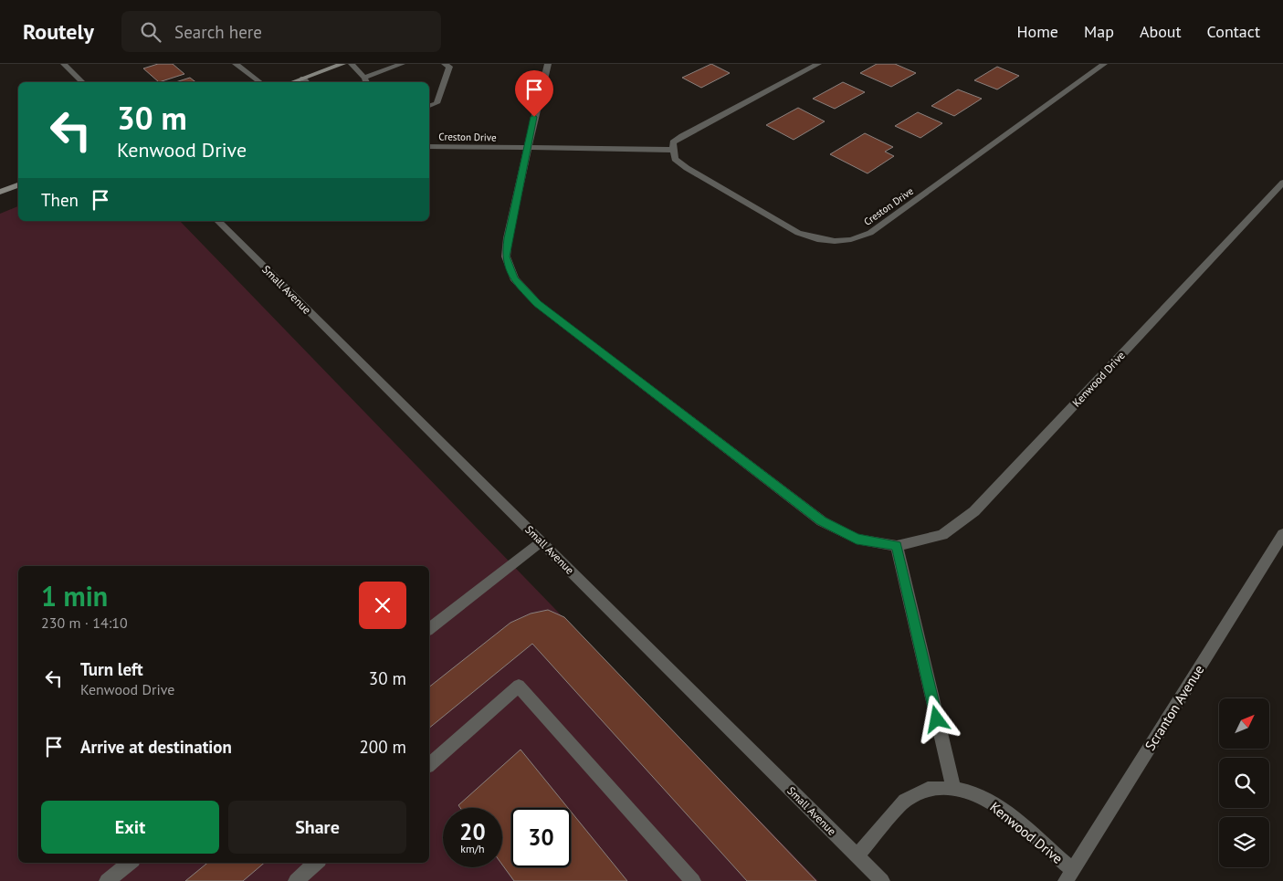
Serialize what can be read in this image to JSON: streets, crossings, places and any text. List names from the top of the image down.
{
  "streets": {
    "street": [
      "Creston Drive",
      "Small Avenue",
      "Kenwood Drive",
      "Scranton Avenue"
    ]
  },
  "crossings": [
    ["Creston Drive", "Kenwood Drive"],
    ["Small Avenue", "Kenwood Drive"],
    ["Kenwood Drive", "Scranton Avenue"]
  ],
  "north": "top right",
  "page": {
    "header": "Routely",
    "search": "Search here",
    "nav": [
      "Home",
      "Map",
      "About",
      "Contact"
    ],
    "turn": ["30 m", "Kenwood Drive"],
    "then": "Then",
    "heading": ["1 min", "230 m · 14:10"],
    "list": [
      {
        "name": "Turn left",
        "note": "Kenwood Drive",
        "value": "30 m"
      },
      {
        "name": "Arrive at destination",
        "value": "200 m"
      }
    ],
    "buttons": ["Exit", "Share"],
    "speed": "20 km/h",
    "limit": "30"
  }
}
